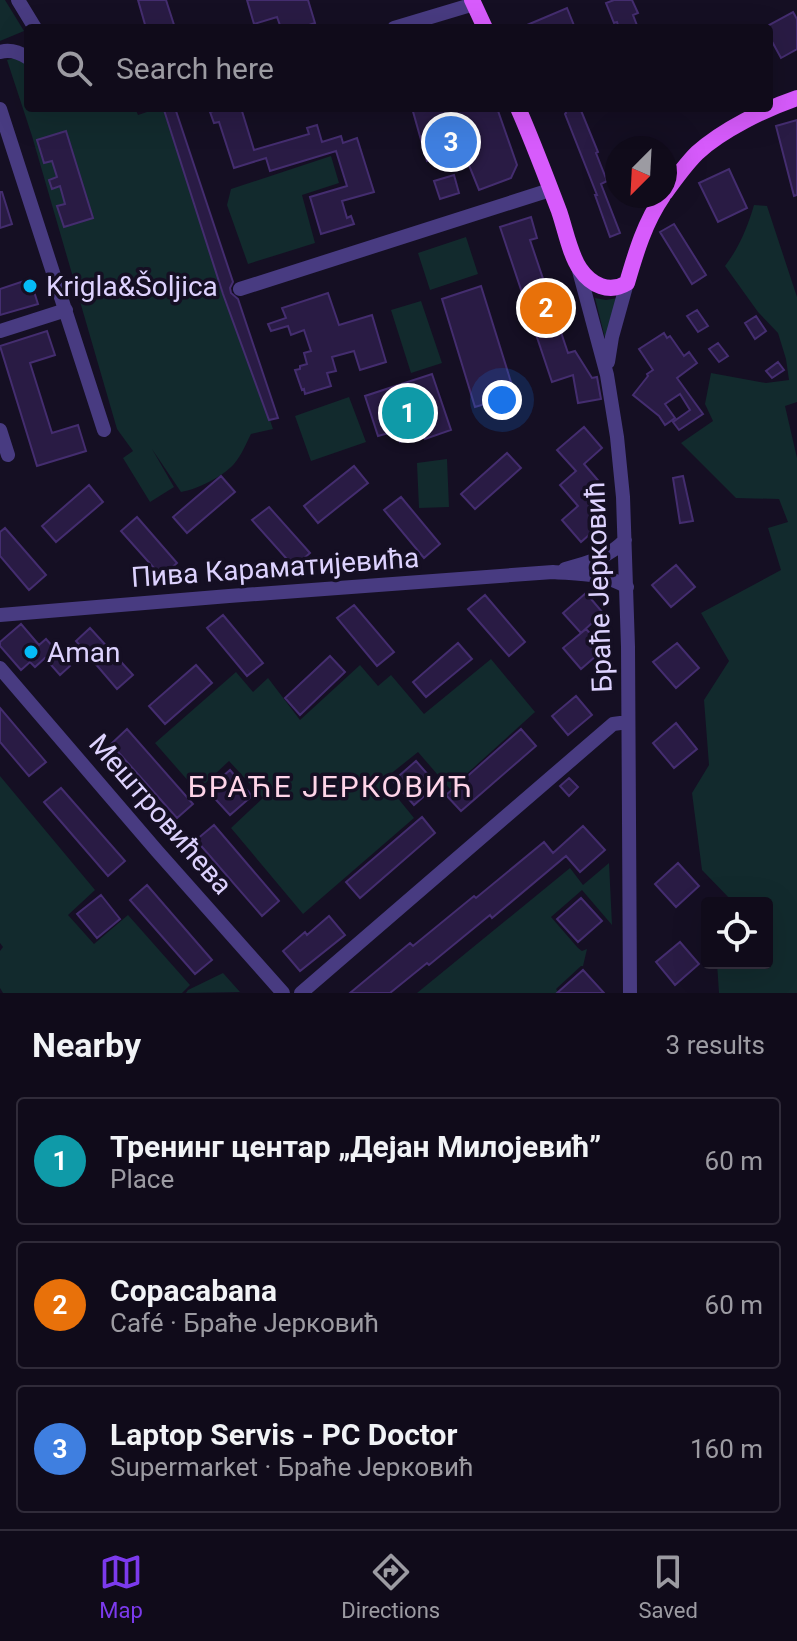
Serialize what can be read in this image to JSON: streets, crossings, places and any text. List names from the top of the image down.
{
  "streets": {
    "main road": ["Браће Јерковић"],
    "street": ["Пива Караматијевића", "Мештровићева"]
  },
  "crossings": [
    ["Пива Караматијевића", "Браће Јерковић"]
  ],
  "districts": ["БРАЋЕ ЈЕРКОВИЋ"],
  "places": ["Krigla&Šoljica", "Aman"],
  "north": "bottom left",
  "page": {
    "search": "Search here",
    "pins": ["3", "2", "1"],
    "heading": ["Nearby", "3 results"],
    "list": [
      {
        "mark": "1",
        "name": "Тренинг центар „Дејан Милојевић”",
        "note": "Place",
        "value": "60 m"
      },
      {
        "mark": "2",
        "name": "Copacabana",
        "note": "Café · Браће Јерковић",
        "value": "60 m"
      },
      {
        "mark": "3",
        "name": "Laptop Servis - PC Doctor",
        "note": "Supermarket · Браће Јерковић",
        "value": "160 m"
      }
    ],
    "nav": ["Map", "Directions", "Saved"]
  }
}
